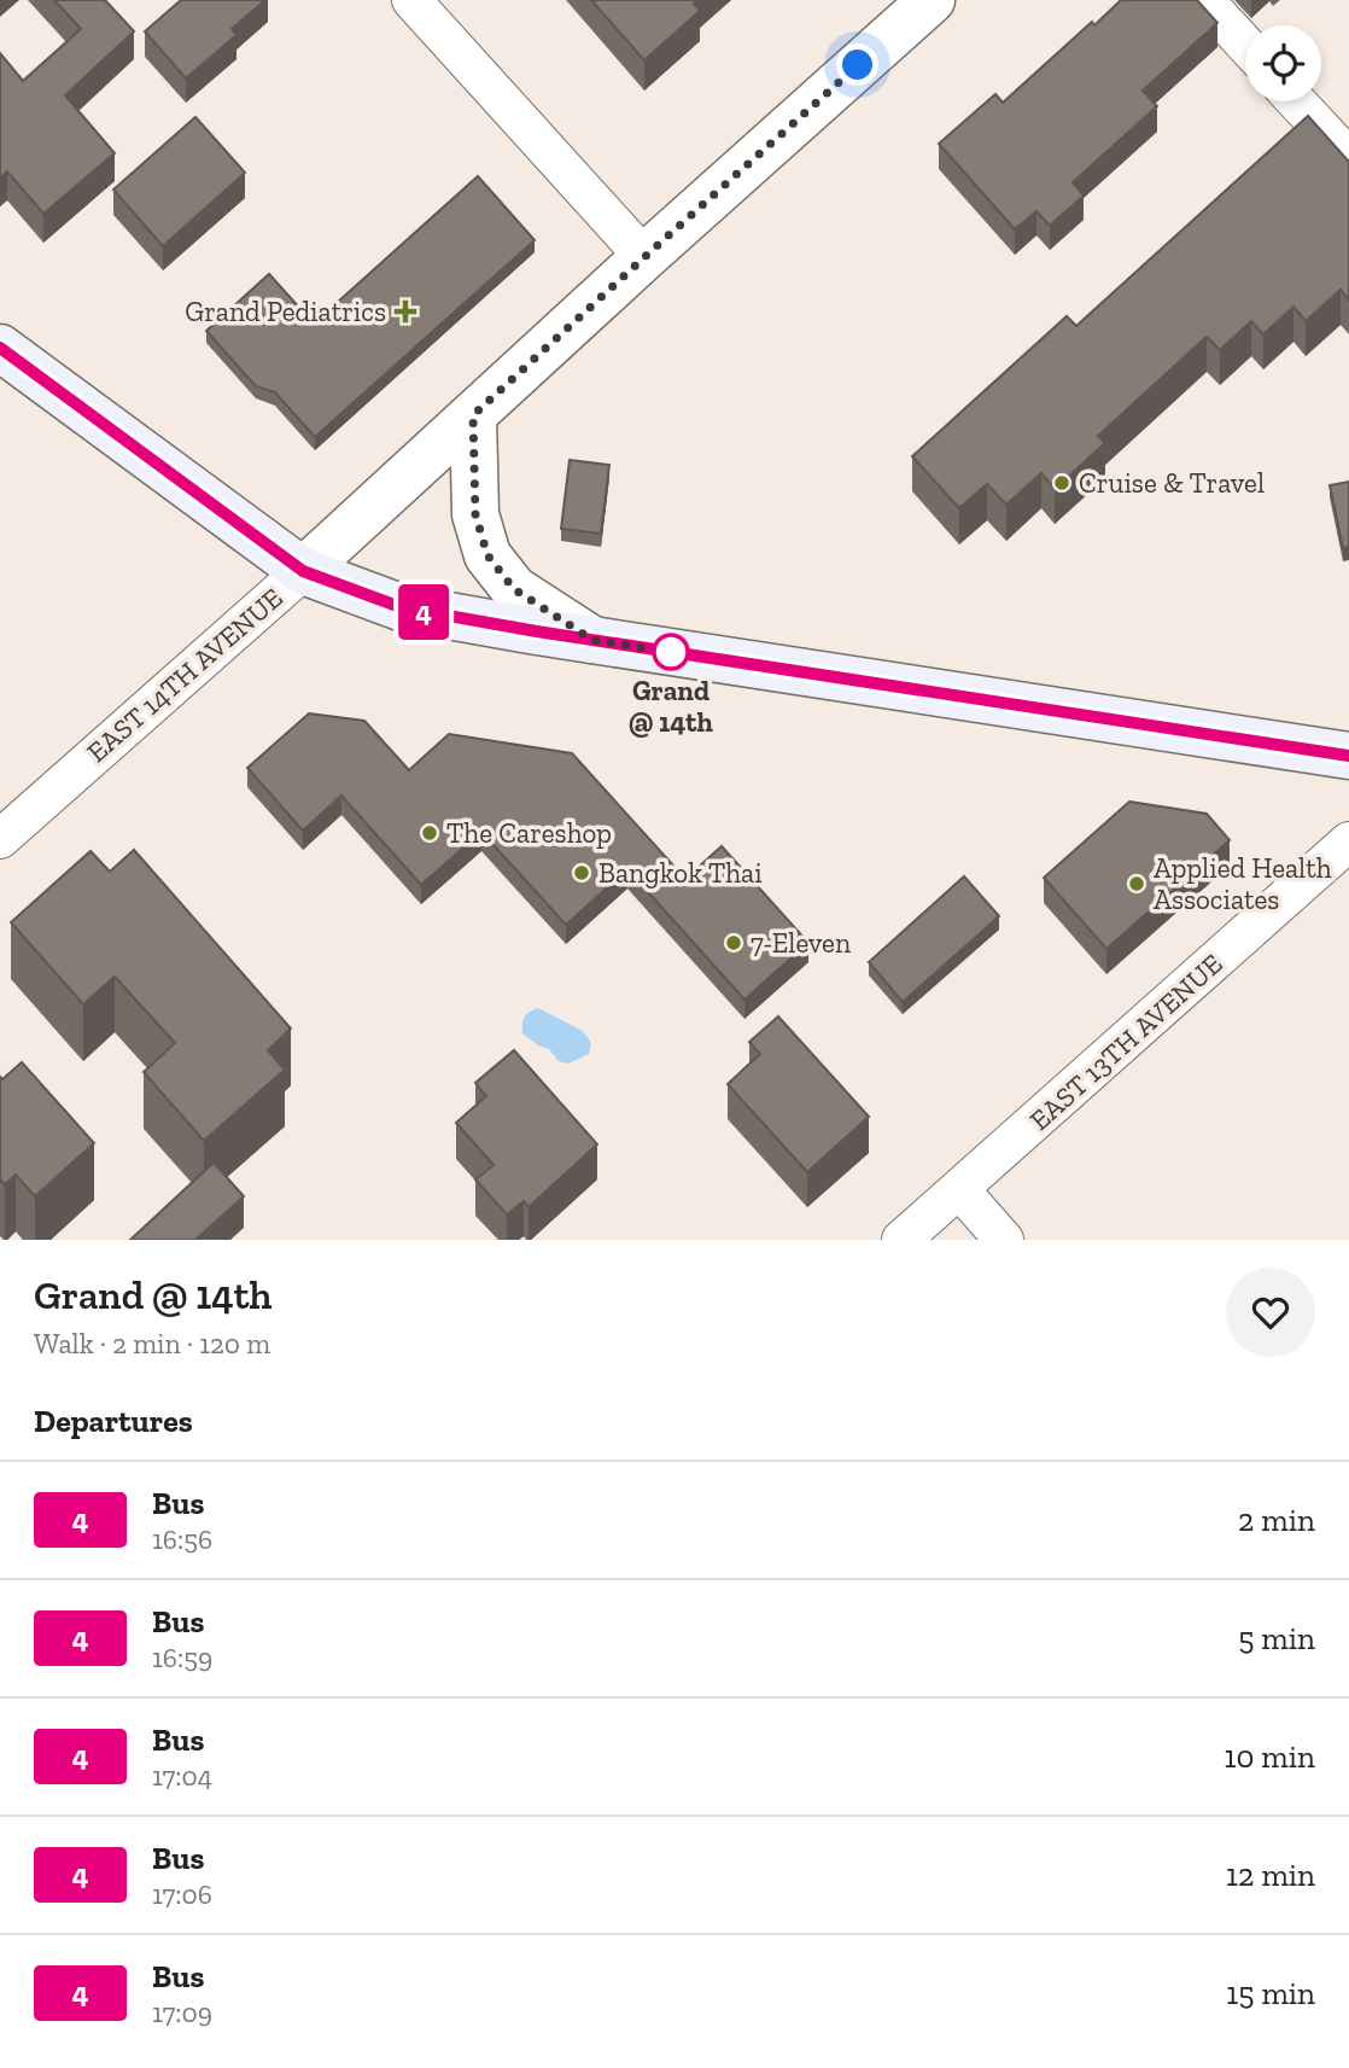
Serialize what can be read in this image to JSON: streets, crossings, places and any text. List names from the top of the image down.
{
  "streets": {
    "street": ["EAST 14TH AVENUE", "EAST 13TH AVENUE"]
  },
  "places": {
    "health": ["Grand Pediatrics"],
    "other": [
      "Cruise & Travel",
      "Grand @ 14th",
      "The Careshop",
      "Bangkok Thai",
      "Applied Health Associates",
      "7-Eleven"
    ]
  },
  "lines": ["bus line 4"],
  "page": {
    "on_map": "4",
    "heading": [
      ["Grand @ 14th", "Walk · 2 min · 120 m"],
      "Departures"
    ],
    "list": [
      {
        "mark": "4",
        "name": "Bus",
        "note": "16:56",
        "value": "2 min"
      },
      {
        "mark": "4",
        "name": "Bus",
        "note": "16:59",
        "value": "5 min"
      },
      {
        "mark": "4",
        "name": "Bus",
        "note": "17:04",
        "value": "10 min"
      },
      {
        "mark": "4",
        "name": "Bus",
        "note": "17:06",
        "value": "12 min"
      },
      {
        "mark": "4",
        "name": "Bus",
        "note": "17:09",
        "value": "15 min"
      }
    ]
  }
}
